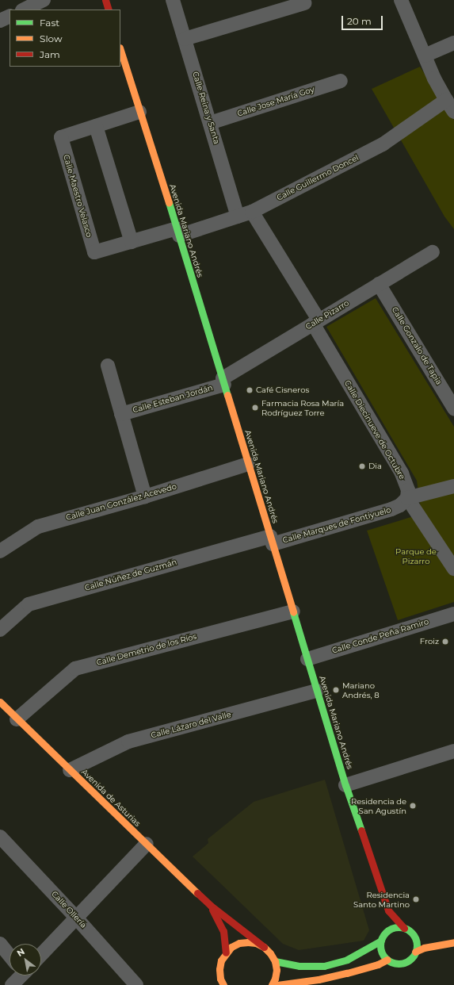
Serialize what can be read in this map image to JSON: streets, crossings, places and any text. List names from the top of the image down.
{
  "streets": {
    "main road": ["Avenida Mariano Andrés", "Avenida de Asturias"],
    "street": [
      "Calle Jose María Goy",
      "Calle Reina y Santa",
      "Calle Guillermo Doncel",
      "Calle Maestro Velasco",
      "Calle Pizarro",
      "Calle Gonzalo de Tapia",
      "Calle Esteban Jordán",
      "Calle Diecinueve de Octubre",
      "Calle Juan González Acevedo",
      "Calle Marques de Fontiyuelo",
      "Calle Núñez de Guzmán",
      "Calle Conde Peña Ramiro",
      "Calle Demetrio de los Ríos",
      "Calle Lázaro del Valle",
      "Calle Ollería"
    ]
  },
  "crossings": [
    ["Calle Jose María Goy", "Calle Reina y Santa"],
    ["Calle Reina y Santa", "Calle Guillermo Doncel"],
    ["Calle Guillermo Doncel", "Calle Maestro Velasco"],
    ["Calle Guillermo Doncel", "Avenida Mariano Andrés"],
    ["Calle Guillermo Doncel", "Calle Diecinueve de Octubre"],
    ["Calle Maestro Velasco", "Avenida Mariano Andrés"],
    ["Avenida Mariano Andrés", "Calle Pizarro"],
    ["Avenida Mariano Andrés", "Calle Esteban Jordán"],
    ["Avenida Mariano Andrés", "Calle Juan González Acevedo"],
    ["Avenida Mariano Andrés", "Calle Marques de Fontiyuelo"],
    ["Avenida Mariano Andrés", "Calle Núñez de Guzmán"],
    ["Avenida Mariano Andrés", "Calle Conde Peña Ramiro"],
    ["Avenida Mariano Andrés", "Calle Demetrio de los Ríos"],
    ["Avenida Mariano Andrés", "Calle Lázaro del Valle"],
    ["Calle Pizarro", "Calle Gonzalo de Tapia"],
    ["Calle Pizarro", "Calle Esteban Jordán"],
    ["Calle Pizarro", "Calle Diecinueve de Octubre"],
    ["Calle Diecinueve de Octubre", "Calle Marques de Fontiyuelo"],
    ["Calle Marques de Fontiyuelo", "Calle Núñez de Guzmán"],
    ["Calle Demetrio de los Ríos", "Avenida de Asturias"],
    ["Calle Lázaro del Valle", "Avenida de Asturias"]
  ],
  "parks": ["Parque de Pizarro"],
  "places": [
    "Café Cisneros",
    "Farmacia Rosa María Rodríguez Torre",
    "Dia",
    "Froiz",
    "Mariano Andrés, 8",
    "Residencia de San Agustín",
    "Residencia Santo Martino"
  ],
  "legend": ["Fast", "Slow", "Jam"],
  "scale_bar": "20 m",
  "north": "top left"
}
